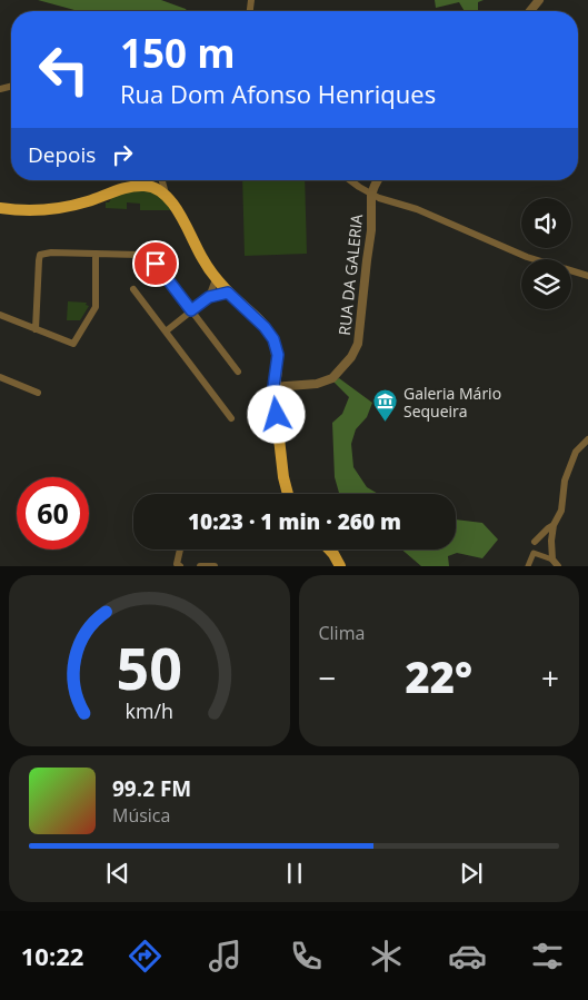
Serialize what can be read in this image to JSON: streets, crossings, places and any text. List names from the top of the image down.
{
  "streets": {
    "street": ["RUA DA GALERIA"]
  },
  "places": {
    "museum": ["Galeria Mário Sequeira"]
  },
  "page": {
    "turn": ["150 m", "Rua Dom Afonso Henriques"],
    "then": "Depois",
    "limit": "60",
    "trip": "10:23 · 1 min · 260 m",
    "tile": "Clima",
    "heat": ["−", "22°", "+"],
    "song": ["99.2 FM", "Música"],
    "tabs": "10:22",
    "gauge": ["50", "km/h"]
  }
}
